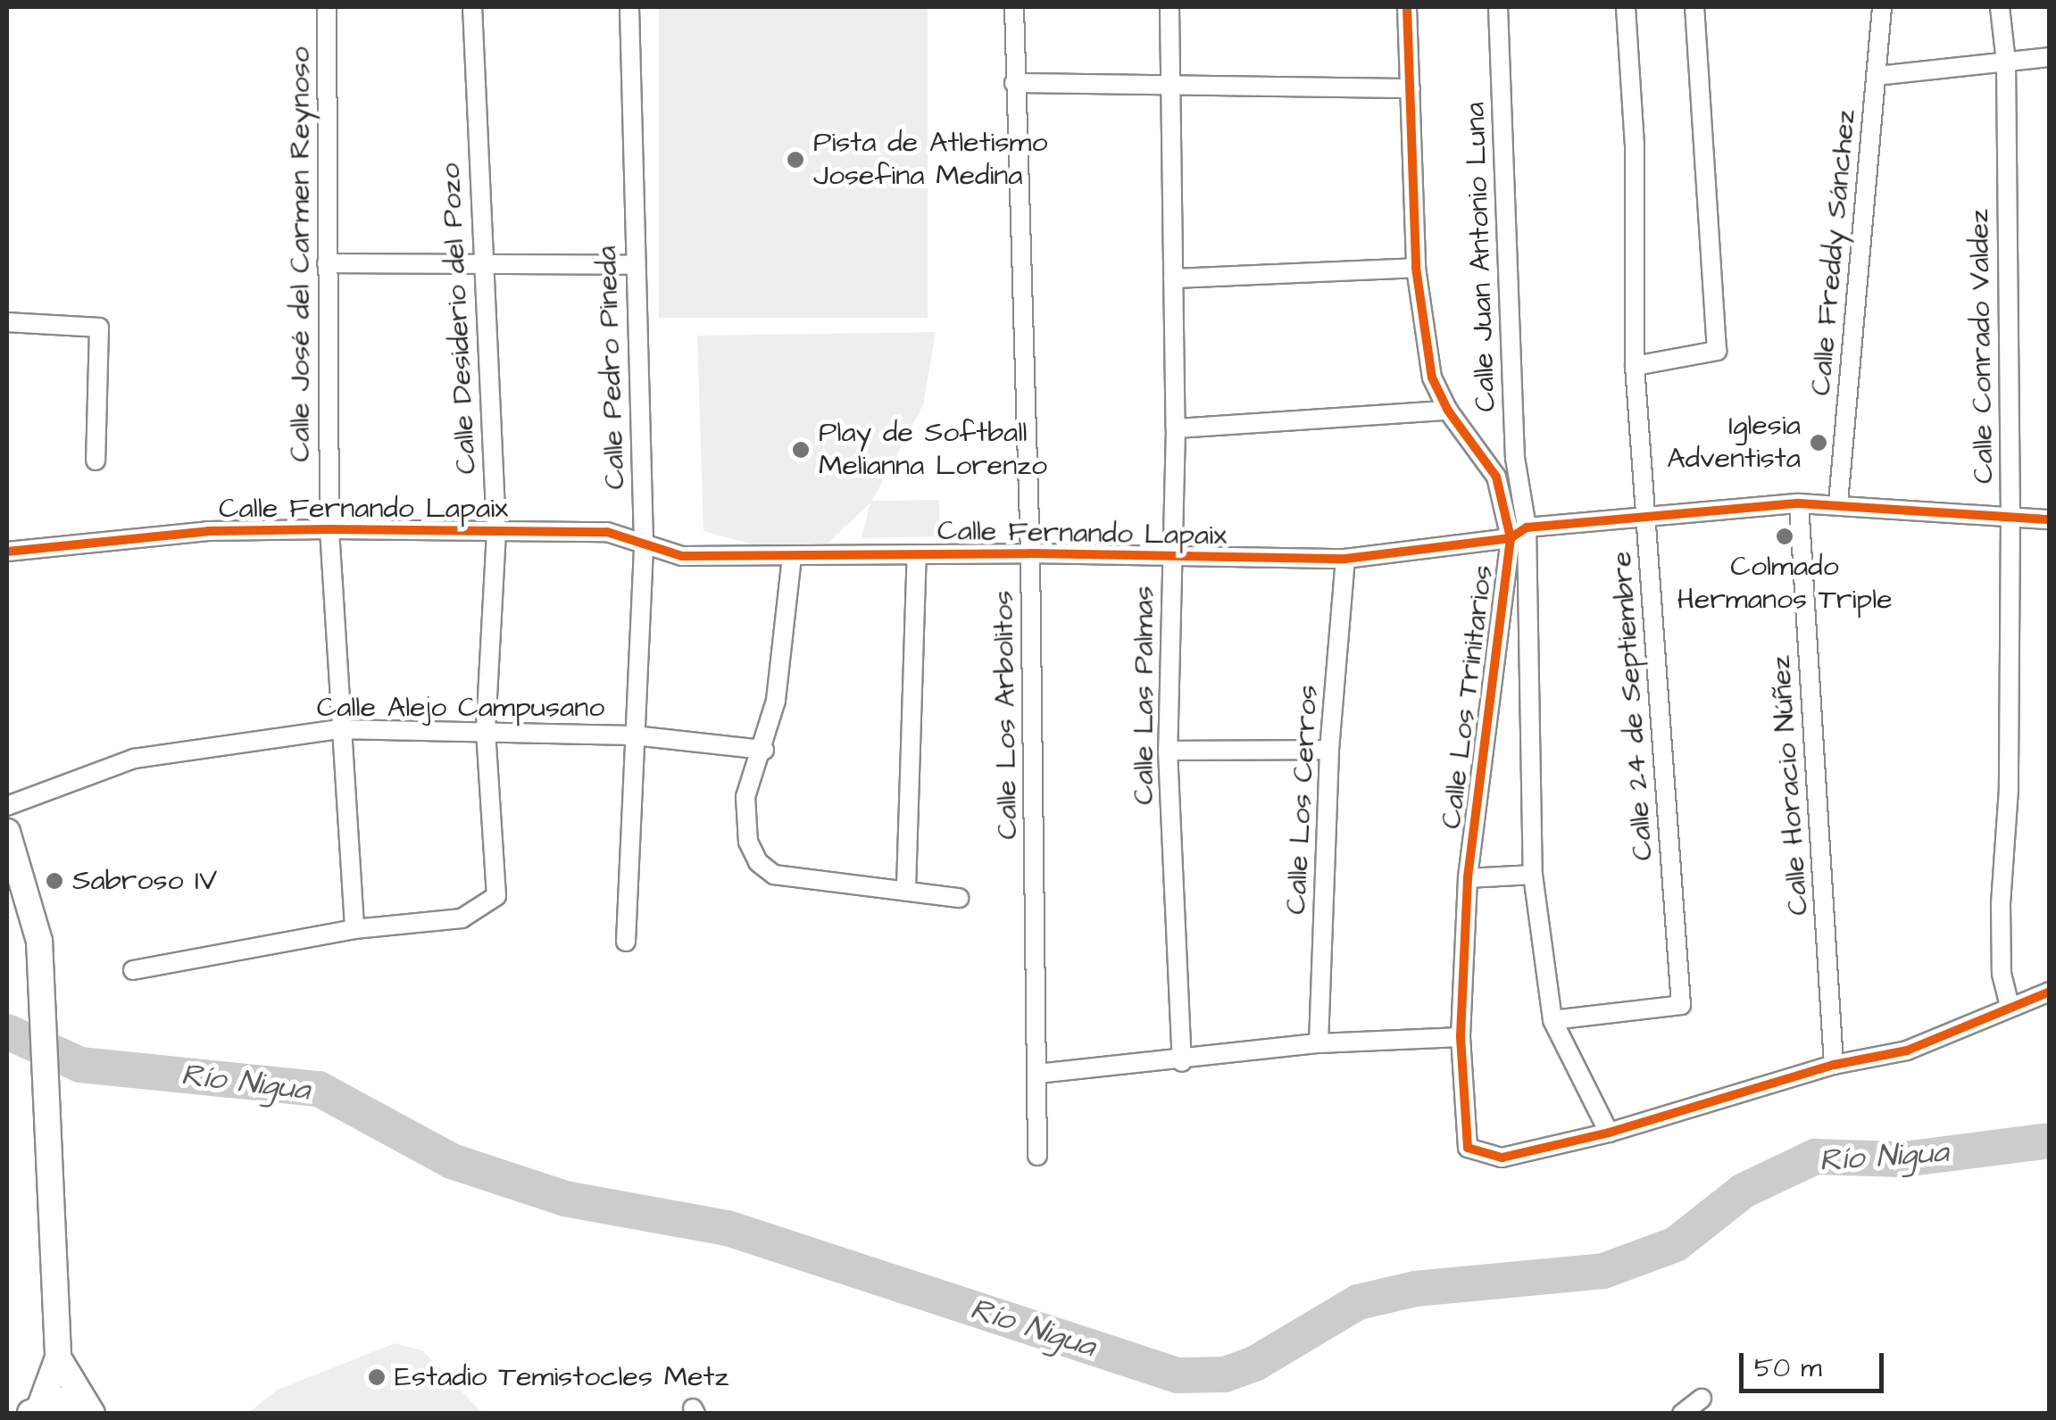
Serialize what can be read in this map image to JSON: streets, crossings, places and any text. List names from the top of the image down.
{
  "streets": {
    "street": [
      "Calle Freddy Sánchez",
      "Calle José del Carmen Reynoso",
      "Calle Juan Antonio Luna",
      "Calle Desiderio del Pozo",
      "Calle Conrado Valdez",
      "Calle Pedro Pineda",
      "Calle Fernando Lapaix",
      "Calle Las Palmas",
      "Calle Los Trinitarios",
      "Calle 24 de Septiembre",
      "Calle Alejo Campusano",
      "Calle Los Arbolitos",
      "Calle Horacio Núñez",
      "Calle Los Cerros"
    ]
  },
  "crossings": [
    ["Calle José del Carmen Reynoso", "Calle Desiderio del Pozo"],
    ["Calle José del Carmen Reynoso", "Calle Fernando Lapaix"],
    ["Calle José del Carmen Reynoso", "Calle Alejo Campusano"],
    ["Calle Juan Antonio Luna", "Calle Los Trinitarios"],
    ["Calle Juan Antonio Luna", "Calle 24 de Septiembre"],
    ["Calle Desiderio del Pozo", "Calle Fernando Lapaix"],
    ["Calle Desiderio del Pozo", "Calle Alejo Campusano"],
    ["Calle Pedro Pineda", "Calle Fernando Lapaix"],
    ["Calle Pedro Pineda", "Calle Alejo Campusano"],
    ["Calle Fernando Lapaix", "Calle Las Palmas"],
    ["Calle Fernando Lapaix", "Calle Los Trinitarios"],
    ["Calle Fernando Lapaix", "Calle Los Arbolitos"],
    ["Calle Fernando Lapaix", "Calle Los Cerros"]
  ],
  "water": ["Río Nigua"],
  "places": [
    "Pista de Atletismo Josefina Medina",
    "Iglesia Adventista",
    "Play de Softball Melianna Lorenzo",
    "Colmado Hermanos Triple",
    "Sabroso IV",
    "Estadio Temistocles Metz"
  ],
  "scale_bar": "50 m"
}
